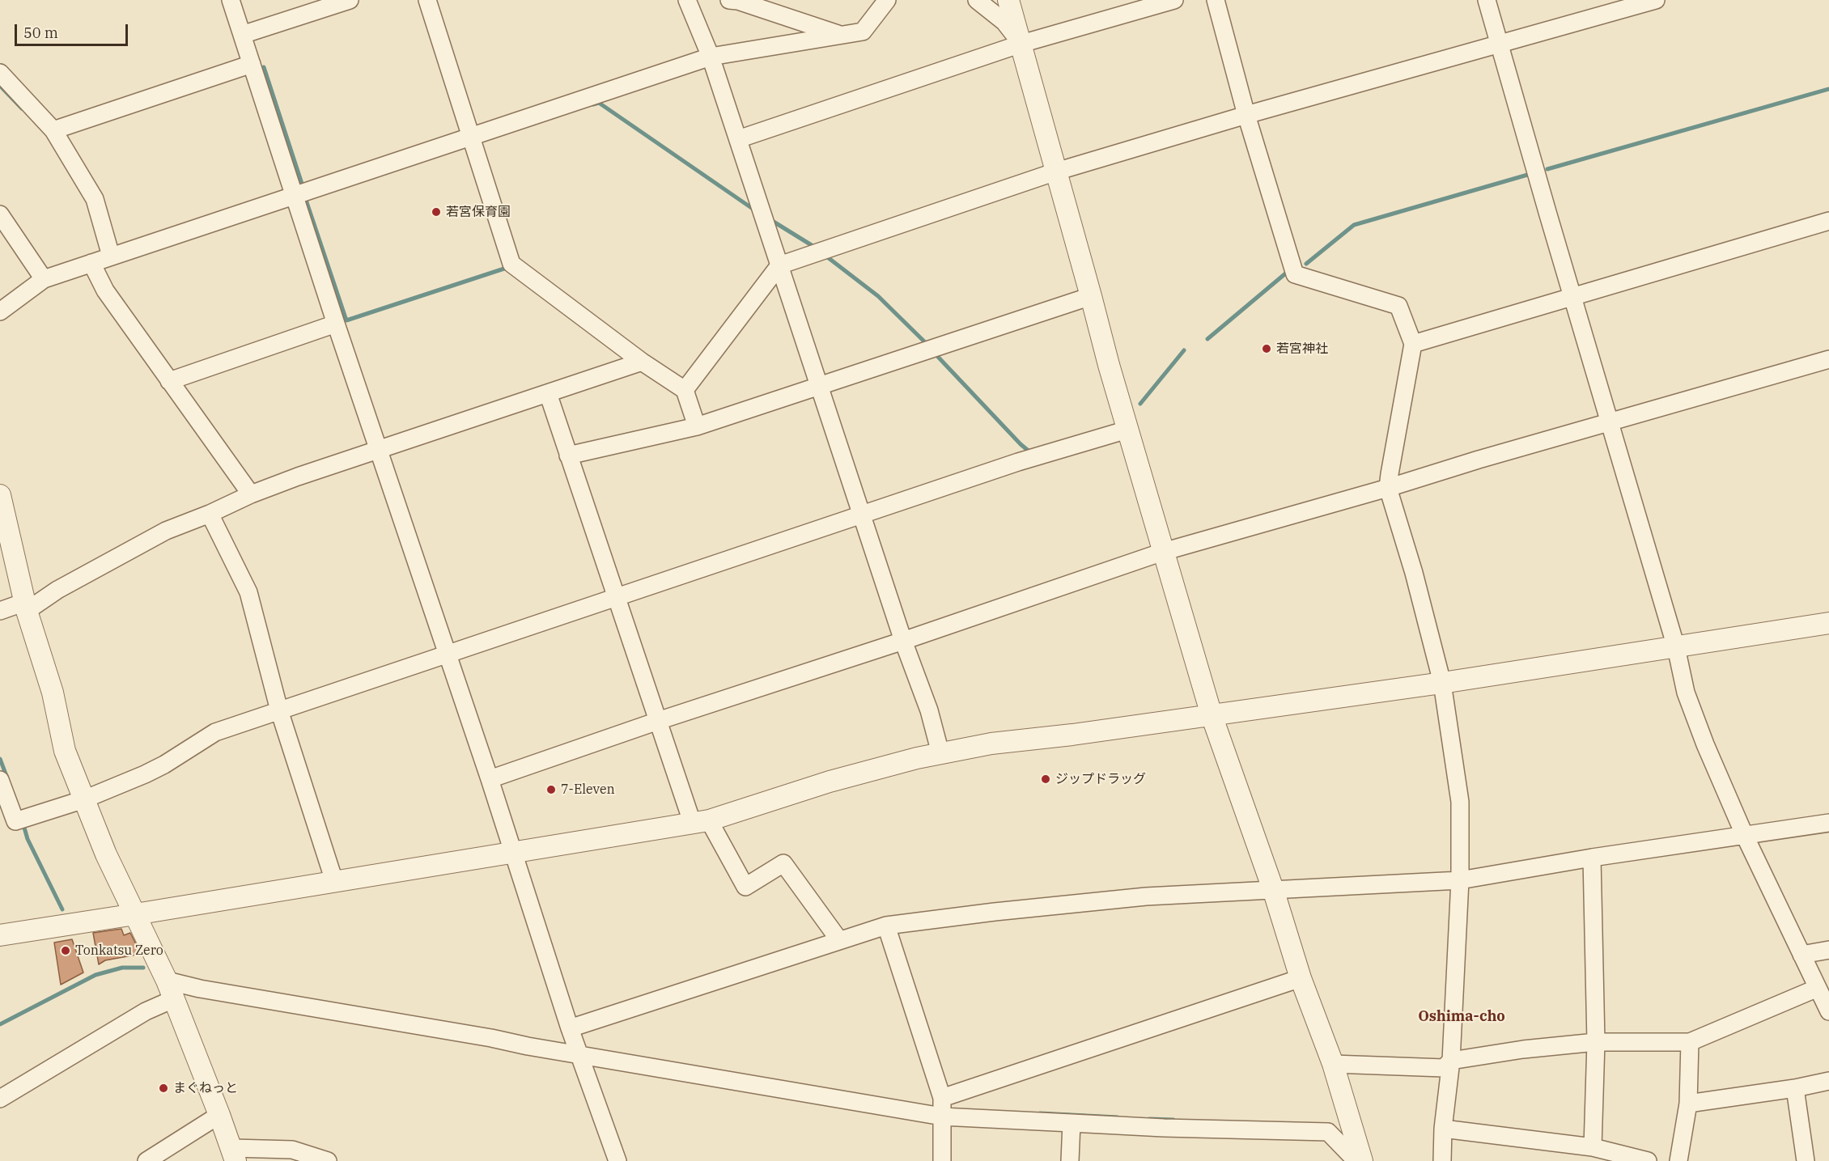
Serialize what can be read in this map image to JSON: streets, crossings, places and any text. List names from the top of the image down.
{
  "districts": ["Oshima-cho"],
  "places": [
    "若宮保育園",
    "若宮神社",
    "ジップドラッグ",
    "7-Eleven",
    "Tonkatsu Zero",
    "まぐねっと"
  ],
  "scale_bar": "50 m"
}
